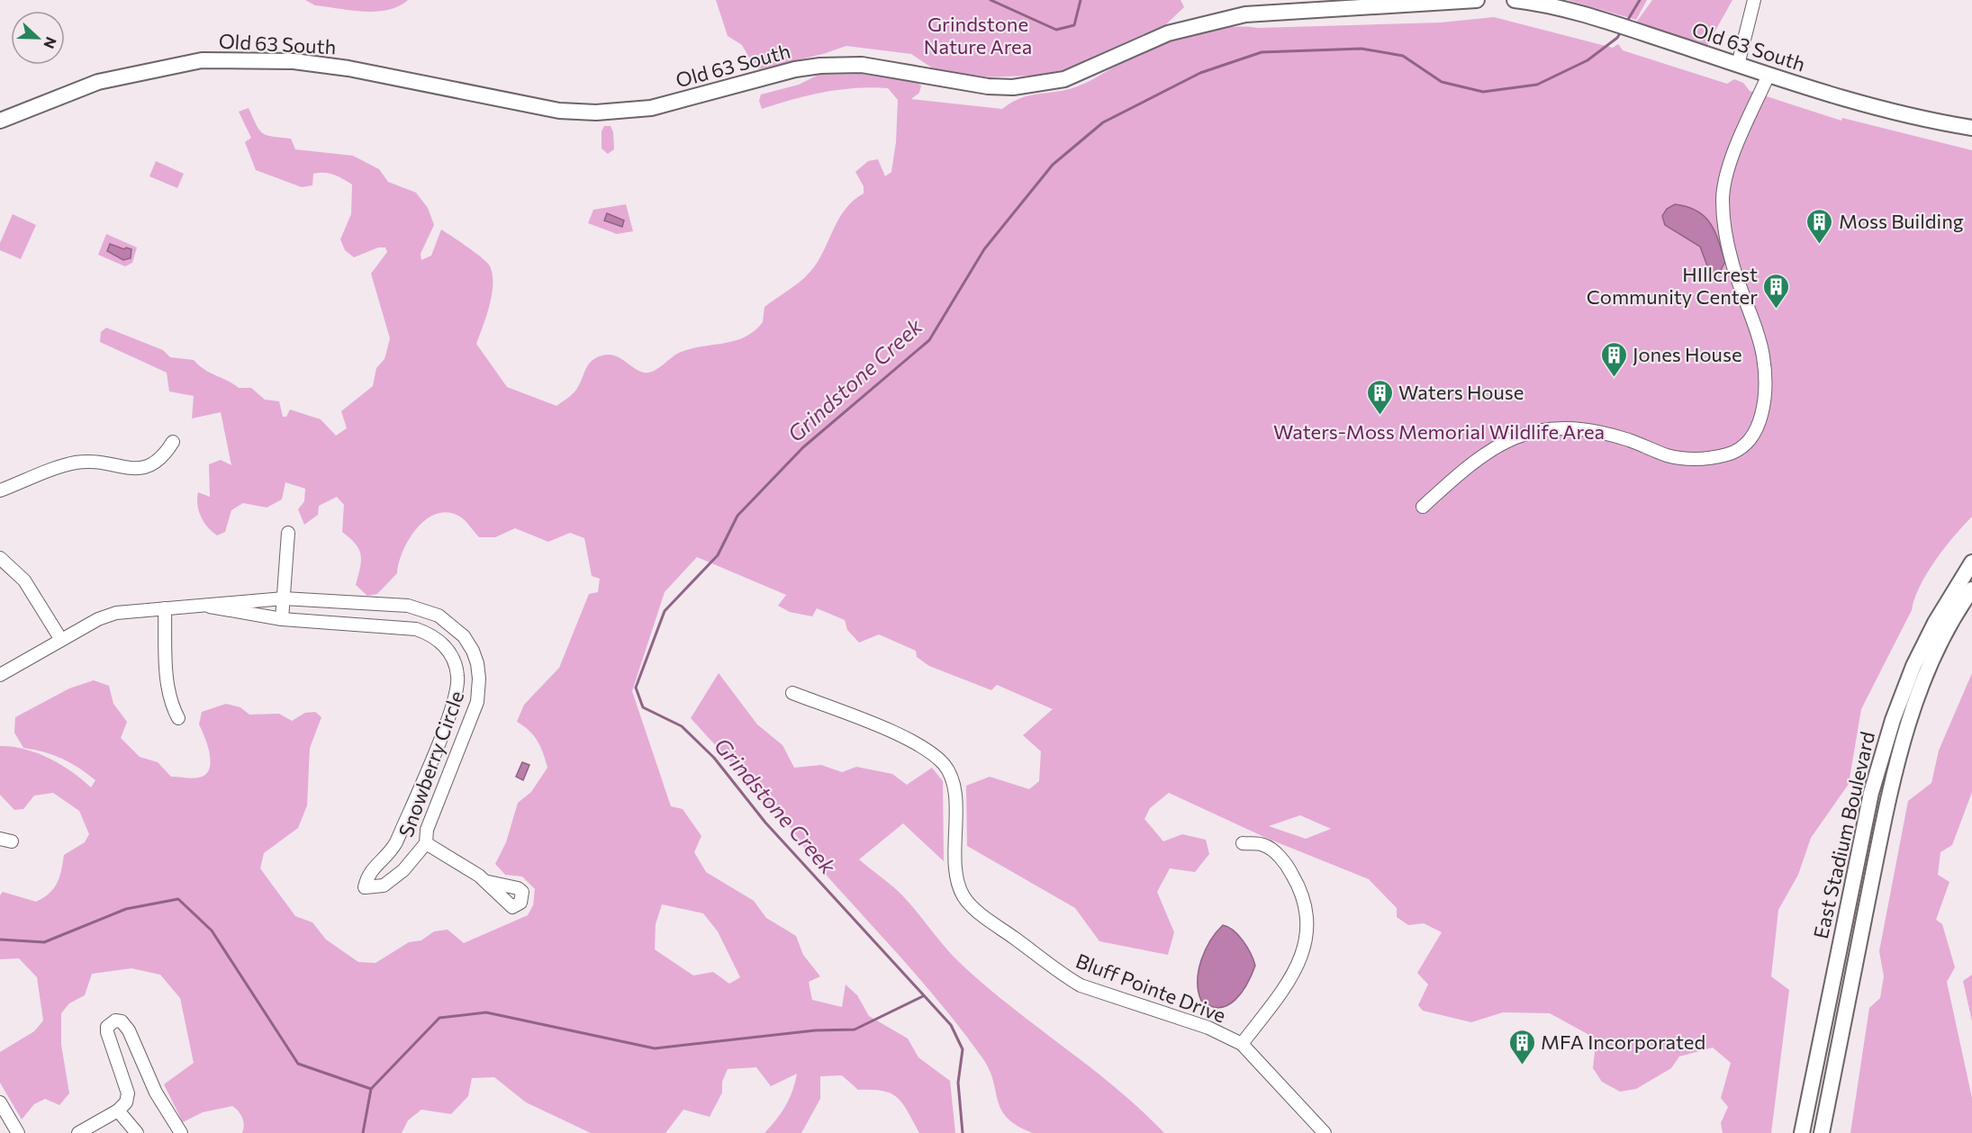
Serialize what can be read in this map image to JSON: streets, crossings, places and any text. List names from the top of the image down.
{
  "streets": {
    "main road": ["Old 63 South", "East Stadium Boulevard"],
    "street": ["Snowberry Circle", "Bluff Pointe Drive"]
  },
  "water": ["Grindstone Creek"],
  "parks": ["Grindstone Nature Area", "Waters-Moss Memorial Wildlife Area"],
  "places": {
    "building": [
      "Moss Building",
      "HIllcrest Community Center",
      "Jones House",
      "Waters House",
      "MFA Incorporated"
    ]
  },
  "north": "right"
}
